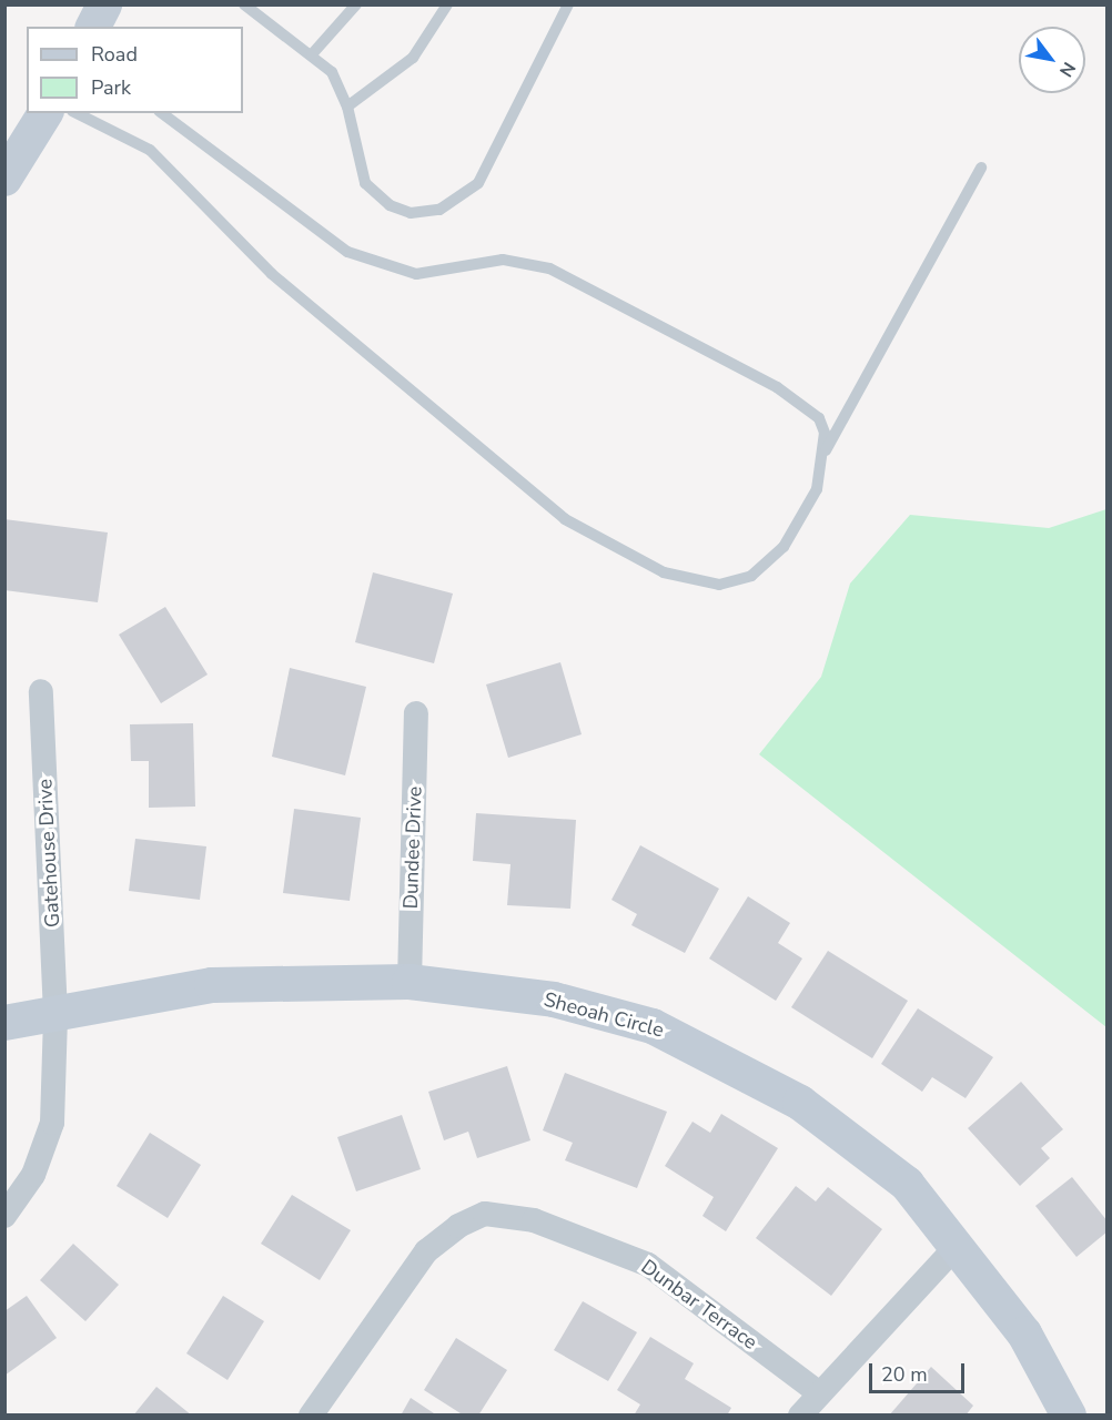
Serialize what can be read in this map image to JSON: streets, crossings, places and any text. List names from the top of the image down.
{
  "streets": {
    "street": [
      "Dundee Drive",
      "Gatehouse Drive",
      "Sheoah Circle",
      "Dunbar Terrace"
    ]
  },
  "crossings": [
    ["Dundee Drive", "Sheoah Circle"],
    ["Gatehouse Drive", "Sheoah Circle"]
  ],
  "legend": ["Road", "Park"],
  "scale_bar": "20 m",
  "north": "bottom right"
}
